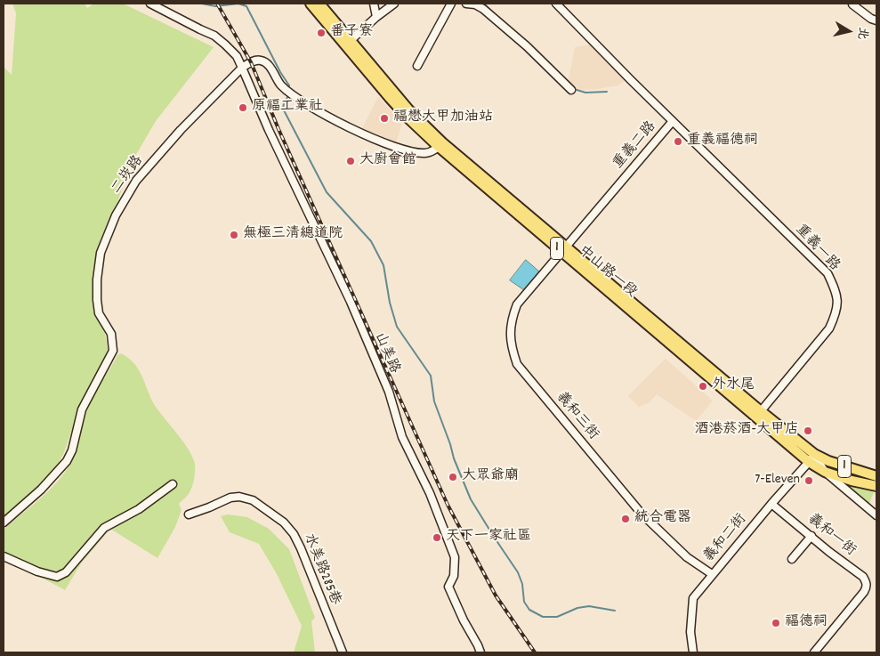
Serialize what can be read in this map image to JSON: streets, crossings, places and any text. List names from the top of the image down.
{
  "streets": {
    "main road": ["1", "中山路一段"],
    "street": [
      "重義二路",
      "二崁路",
      "重義一路",
      "山美路",
      "義和三街",
      "義和一街",
      "義和二街",
      "水美路285巷"
    ]
  },
  "crossings": [
    ["重義二路", "重義一路"],
    ["重義二路", "中山路一段"],
    ["重義二路", "義和三街"],
    ["二崁路", "中山路一段"],
    ["二崁路", "山美路"],
    ["1", "中山路一段"],
    ["1", "義和二街"],
    ["重義一路", "中山路一段"],
    ["中山路一段", "義和三街"],
    ["中山路一段", "義和二街"],
    ["義和三街", "義和二街"],
    ["義和一街", "義和二街"]
  ],
  "places": [
    "番子寮",
    "原福工業社",
    "福懋大甲加油站",
    "重義福德祠",
    "大廚會館",
    "無極三清總道院",
    "外水尾",
    "酒港菸酒-大甲店",
    "大眾爺廟",
    "7-Eleven",
    "統合電器",
    "天下一家社區",
    "福德祠"
  ],
  "north": "right"
}
